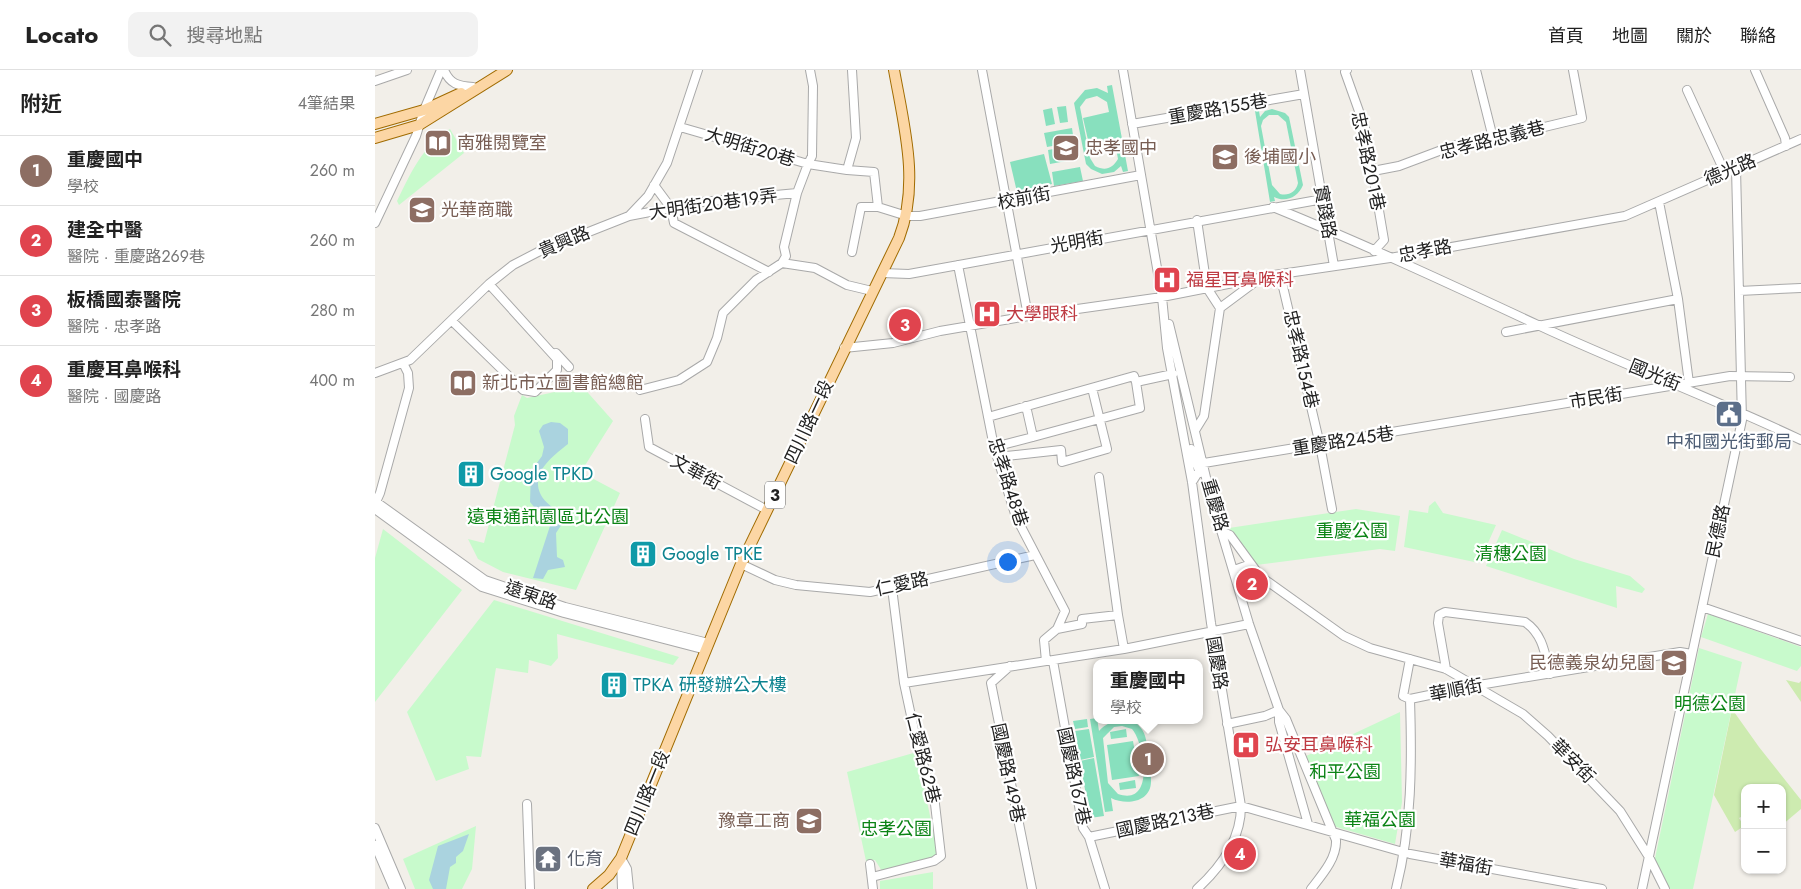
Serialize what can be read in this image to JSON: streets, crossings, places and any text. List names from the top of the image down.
{
  "streets": {
    "main road": ["四川路一段", "3"],
    "street": [
      "重慶路155巷",
      "忠孝路忠義巷",
      "大明街20巷",
      "忠孝路201巷",
      "德光路",
      "校前街",
      "大明街20巷19弄",
      "實踐路",
      "貴興路",
      "光明街",
      "忠孝路",
      "忠孝路154巷",
      "國光街",
      "市民街",
      "重慶路245巷",
      "文華街",
      "忠孝路48巷",
      "重慶路",
      "民德路",
      "仁愛路",
      "遠東路",
      "國慶路",
      "華順街",
      "仁愛路62巷",
      "華安街",
      "國慶路149巷",
      "國慶路167巷",
      "國慶路213巷",
      "華福街"
    ]
  },
  "crossings": [
    ["重慶路155巷", "實踐路"],
    ["重慶路155巷", "重慶路"],
    ["忠孝路忠義巷", "忠孝路201巷"],
    ["大明街20巷", "大明街20巷19弄"],
    ["大明街20巷", "貴興路"],
    ["德光路", "忠孝路"],
    ["德光路", "民德路"],
    ["校前街", "四川路一段"],
    ["校前街", "重慶路"],
    ["大明街20巷19弄", "貴興路"],
    ["實踐路", "光明街"],
    ["實踐路", "忠孝路"],
    ["光明街", "四川路一段"],
    ["光明街", "忠孝路48巷"],
    ["光明街", "重慶路"],
    ["忠孝路", "忠孝路154巷"],
    ["忠孝路", "國光街"],
    ["忠孝路", "四川路一段"],
    ["忠孝路", "忠孝路48巷"],
    ["忠孝路", "重慶路"],
    ["忠孝路154巷", "重慶路245巷"],
    ["國光街", "市民街"],
    ["國光街", "民德路"],
    ["市民街", "重慶路245巷"],
    ["市民街", "民德路"],
    ["四川路一段", "文華街"],
    ["四川路一段", "仁愛路"],
    ["四川路一段", "遠東路"],
    ["重慶路245巷", "重慶路"],
    ["忠孝路48巷", "仁愛路"],
    ["忠孝路48巷", "國慶路167巷"],
    ["重慶路", "國慶路"],
    ["重慶路", "華安街"],
    ["重慶路", "華福街"],
    ["民德路", "華順街"],
    ["民德路", "華安街"],
    ["仁愛路", "仁愛路62巷"],
    ["國慶路", "國慶路213巷"],
    ["華順街", "華安街"],
    ["華順街", "華福街"],
    ["國慶路167巷", "國慶路213巷"]
  ],
  "parks": [
    "遠東通訊園區北公園",
    "重慶公園",
    "清穗公園",
    "明德公園",
    "和平公園",
    "華福公園",
    "忠孝公園"
  ],
  "places": {
    "library": ["南雅閱覽室", "新北市立圖書館總館"],
    "school or university": [
      "忠孝國中",
      "後埔國小",
      "光華商職",
      "民德義泉幼兒園",
      "豫章工商"
    ],
    "hospital": ["福星耳鼻喉科", "大學眼科", "弘安耳鼻喉科"],
    "public building": ["中和國光街郵局"],
    "building": ["Google TPKD", "Google TPKE", "TPKA 研發辦公大樓"],
    "temple": ["化育"]
  },
  "page": {
    "header": "Locato",
    "search": "搜尋地點",
    "nav": [
      "首頁",
      "地圖",
      "關於",
      "聯絡"
    ],
    "heading": ["附近", "4筆結果"],
    "list": [
      {
        "mark": "1",
        "name": "重慶國中",
        "note": "學校",
        "value": "260 m"
      },
      {
        "mark": "2",
        "name": "建全中醫",
        "note": "醫院 · 重慶路269巷",
        "value": "260 m"
      },
      {
        "mark": "3",
        "name": "板橋國泰醫院",
        "note": "醫院 · 忠孝路",
        "value": "280 m"
      },
      {
        "mark": "4",
        "name": "重慶耳鼻喉科",
        "note": "醫院 · 國慶路",
        "value": "400 m"
      }
    ],
    "pins": [
      "3",
      "2",
      "1",
      "4"
    ],
    "popup": ["重慶國中", "學校"],
    "map_buttons": ["+", "−"]
  }
}
